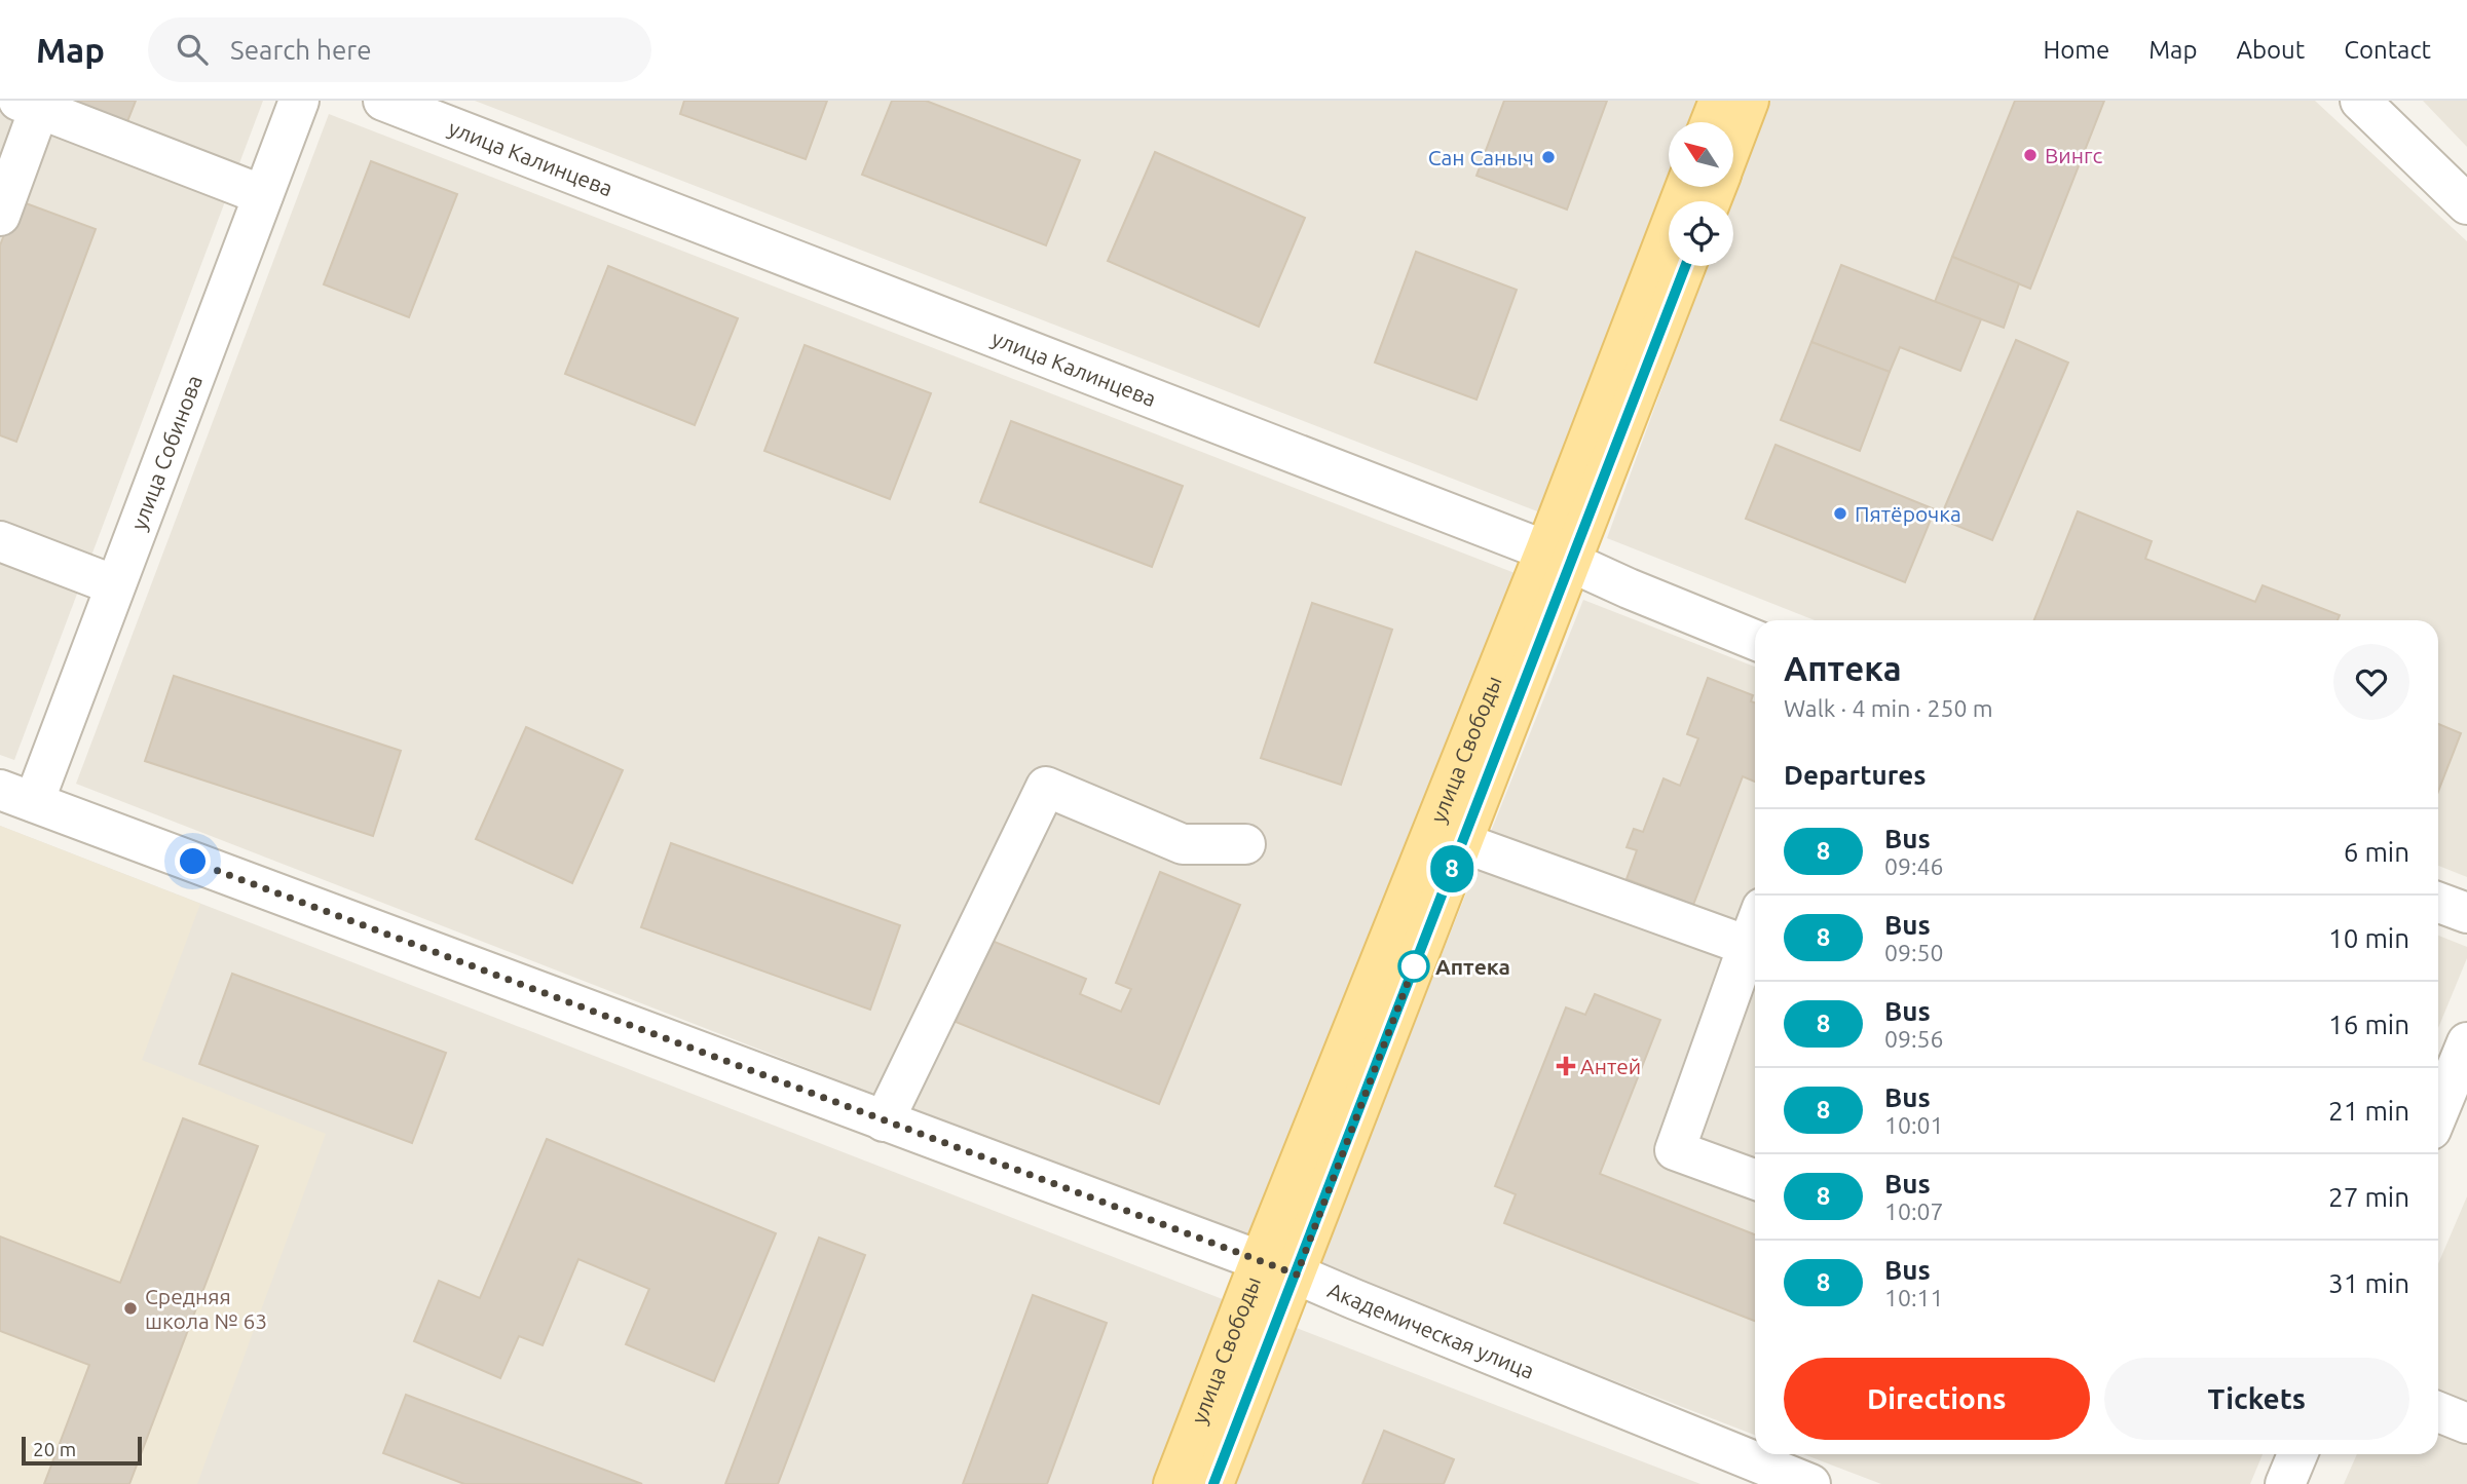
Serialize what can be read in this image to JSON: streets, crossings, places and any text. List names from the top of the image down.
{
  "streets": {
    "main road": ["улица Свободы"],
    "street": ["улица Калинцева", "улица Собинова", "Академическая улица"]
  },
  "crossings": [
    ["улица Калинцева", "улица Свободы"],
    ["улица Собинова", "Академическая улица"],
    ["улица Свободы", "Академическая улица"]
  ],
  "places": {
    "other": [
      "Вингс",
      "Сан Саныч",
      "Пятёрочка",
      "Аптека",
      "Средняя школа № 63"
    ],
    "health": ["Антей"]
  },
  "lines": ["bus line 8"],
  "scale_bar": "20 m",
  "north": "top left",
  "page": {
    "header": "Map",
    "search": "Search here",
    "nav": [
      "Home",
      "Map",
      "About",
      "Contact"
    ],
    "on_map": "8",
    "heading": [
      ["Аптека", "Walk · 4 min · 250 m"],
      "Departures"
    ],
    "list": [
      {
        "mark": "8",
        "name": "Bus",
        "note": "09:46",
        "value": "6 min"
      },
      {
        "mark": "8",
        "name": "Bus",
        "note": "09:50",
        "value": "10 min"
      },
      {
        "mark": "8",
        "name": "Bus",
        "note": "09:56",
        "value": "16 min"
      },
      {
        "mark": "8",
        "name": "Bus",
        "note": "10:01",
        "value": "21 min"
      },
      {
        "mark": "8",
        "name": "Bus",
        "note": "10:07",
        "value": "27 min"
      },
      {
        "mark": "8",
        "name": "Bus",
        "note": "10:11",
        "value": "31 min"
      }
    ],
    "buttons": ["Directions", "Tickets"],
    "scale": "20 m"
  }
}
